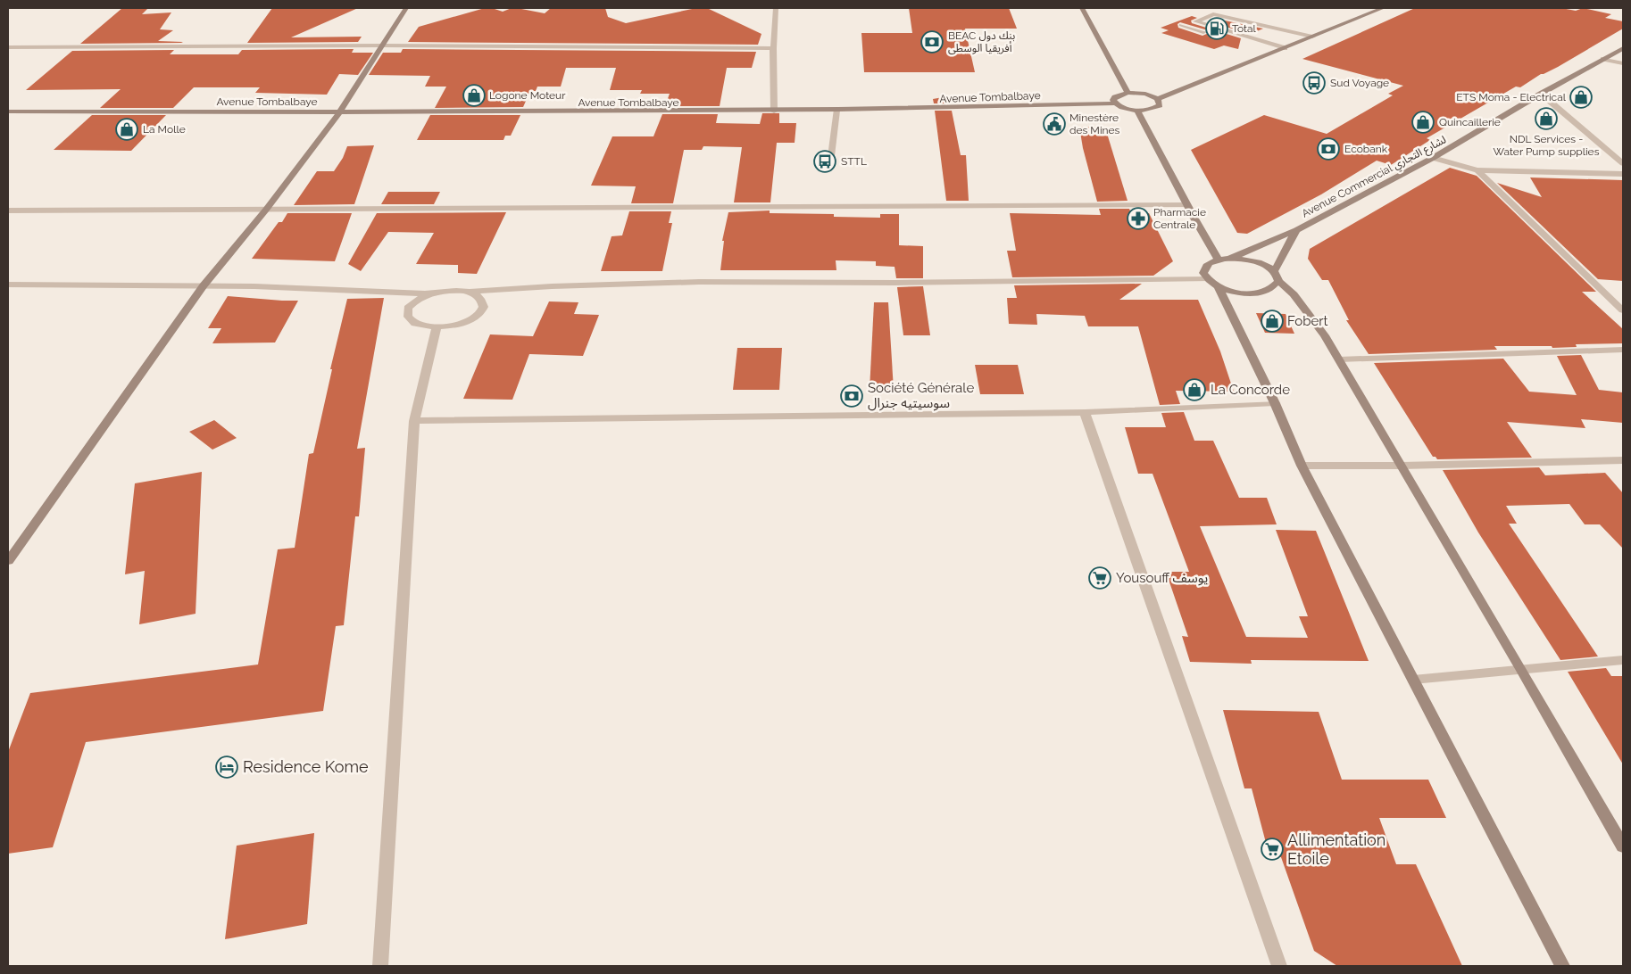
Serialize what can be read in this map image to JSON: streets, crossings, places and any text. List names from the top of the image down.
{
  "streets": {
    "street": ["Avenue Tombalbaye", "Avenue Commercial لشارع التجاري"]
  },
  "places": {
    "fuel station": ["Total"],
    "bank": ["BEAC بنك دول أفريقيا الوسطى", "Ecobank", "Société Générale سوسيتيه جنرال"],
    "bus stop": ["Sud Voyage", "STTL"],
    "shop": [
      "Logone Moteur",
      "ETS Moma - Electrical",
      "NDL Services - Water Pump supplies",
      "Quincaillerie",
      "La Molle",
      "Fobert",
      "La Concorde"
    ],
    "public building": ["Minestère des Mines"],
    "pharmacy": ["Pharmacie Centrale"],
    "supermarket": ["Yousouff يوسف", "Allimentation Etoile"],
    "hotel": ["Residence Kome"]
  }
}
